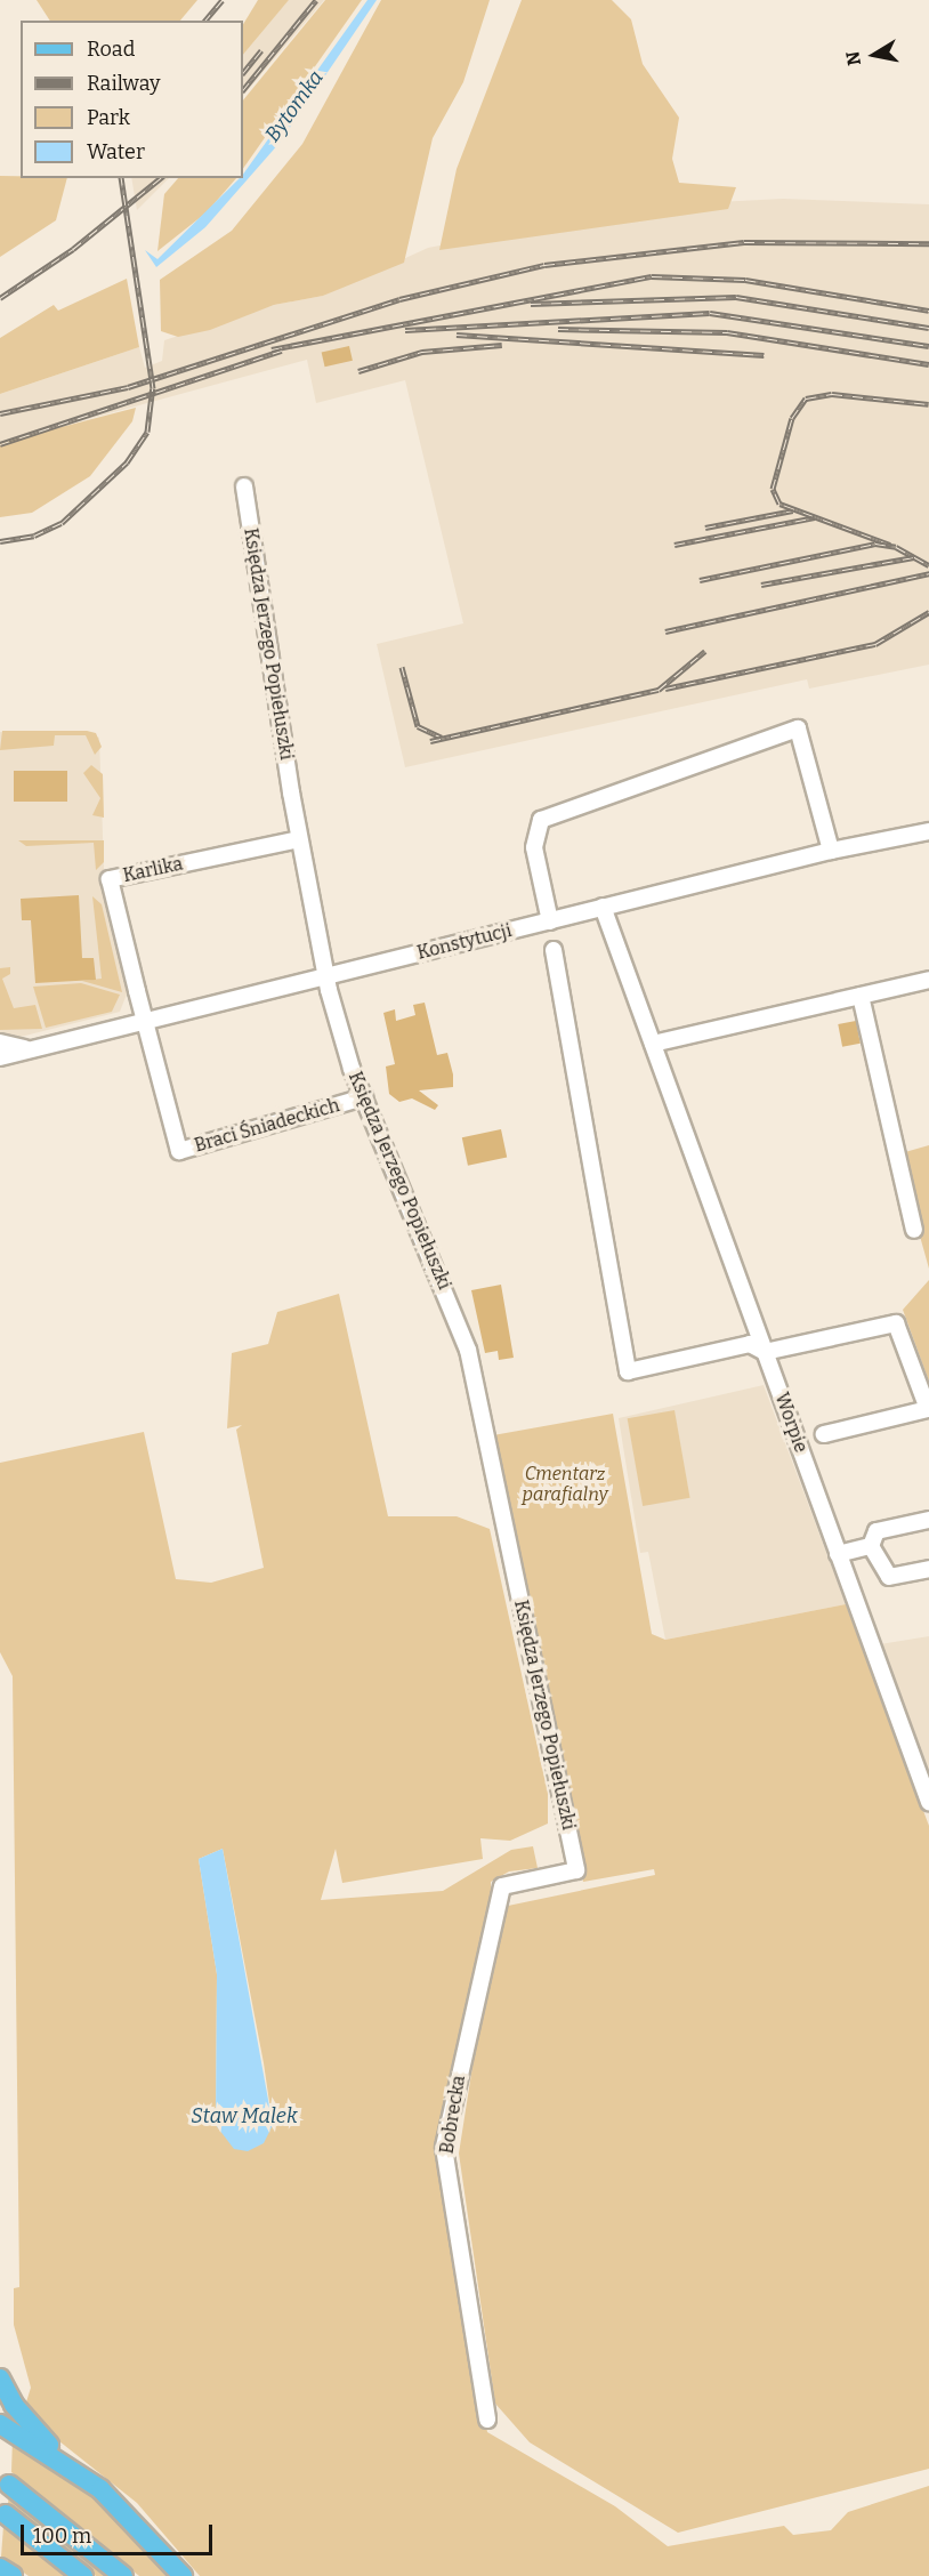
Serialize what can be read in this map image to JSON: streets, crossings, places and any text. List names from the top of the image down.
{
  "streets": {
    "street": [
      "Księdza Jerzego Popiełuszki",
      "Karlika",
      "Konstytucji",
      "Braci Śniadeckich",
      "Worpie",
      "Bobrecka"
    ]
  },
  "crossings": [
    ["Księdza Jerzego Popiełuszki", "Karlika"],
    ["Księdza Jerzego Popiełuszki", "Konstytucji"],
    ["Księdza Jerzego Popiełuszki", "Braci Śniadeckich"],
    ["Księdza Jerzego Popiełuszki", "Bobrecka"],
    ["Karlika", "Konstytucji"],
    ["Karlika", "Braci Śniadeckich"],
    ["Konstytucji", "Braci Śniadeckich"],
    ["Konstytucji", "Worpie"]
  ],
  "water": ["Bytomka", "Staw Malek"],
  "parks": ["Cmentarz parafialny"],
  "legend": [
    "Road",
    "Railway",
    "Park",
    "Water"
  ],
  "scale_bar": "100 m",
  "north": "left"
}
